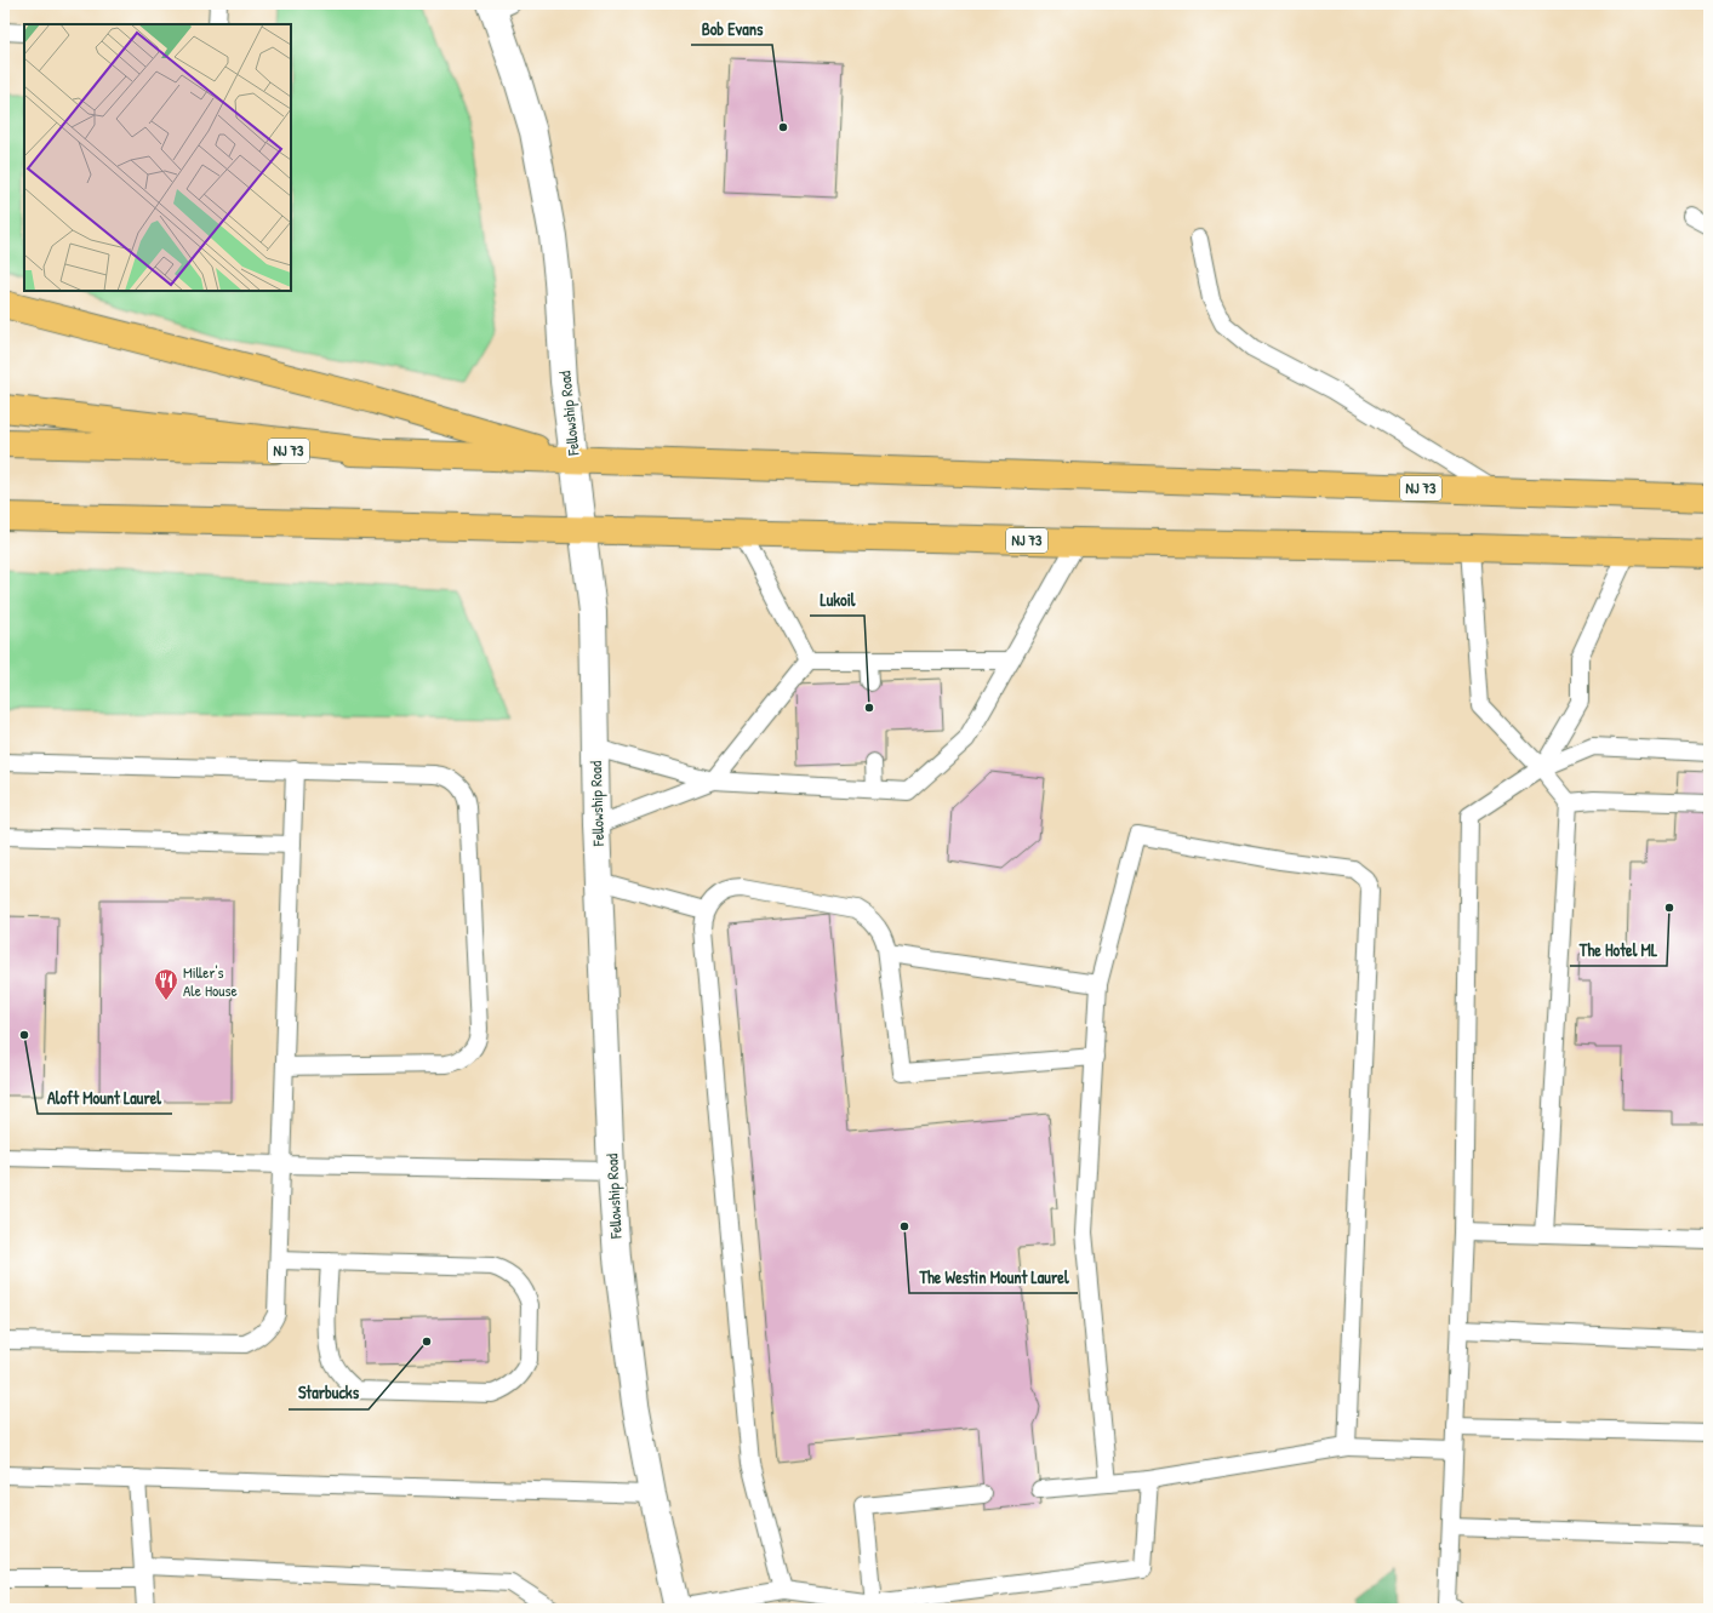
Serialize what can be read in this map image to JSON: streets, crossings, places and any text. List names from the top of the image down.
{
  "streets": {
    "highway": ["NJ 73"],
    "street": ["Fellowship Road"]
  },
  "crossings": [
    ["Fellowship Road", "NJ 73"]
  ],
  "places": {
    "other": [
      "Bob Evans",
      "Lukoil",
      "The Hotel ML",
      "Aloft Mount Laurel",
      "The Westin Mount Laurel",
      "Starbucks"
    ],
    "restaurant": ["Miller's Ale House"]
  }
}
